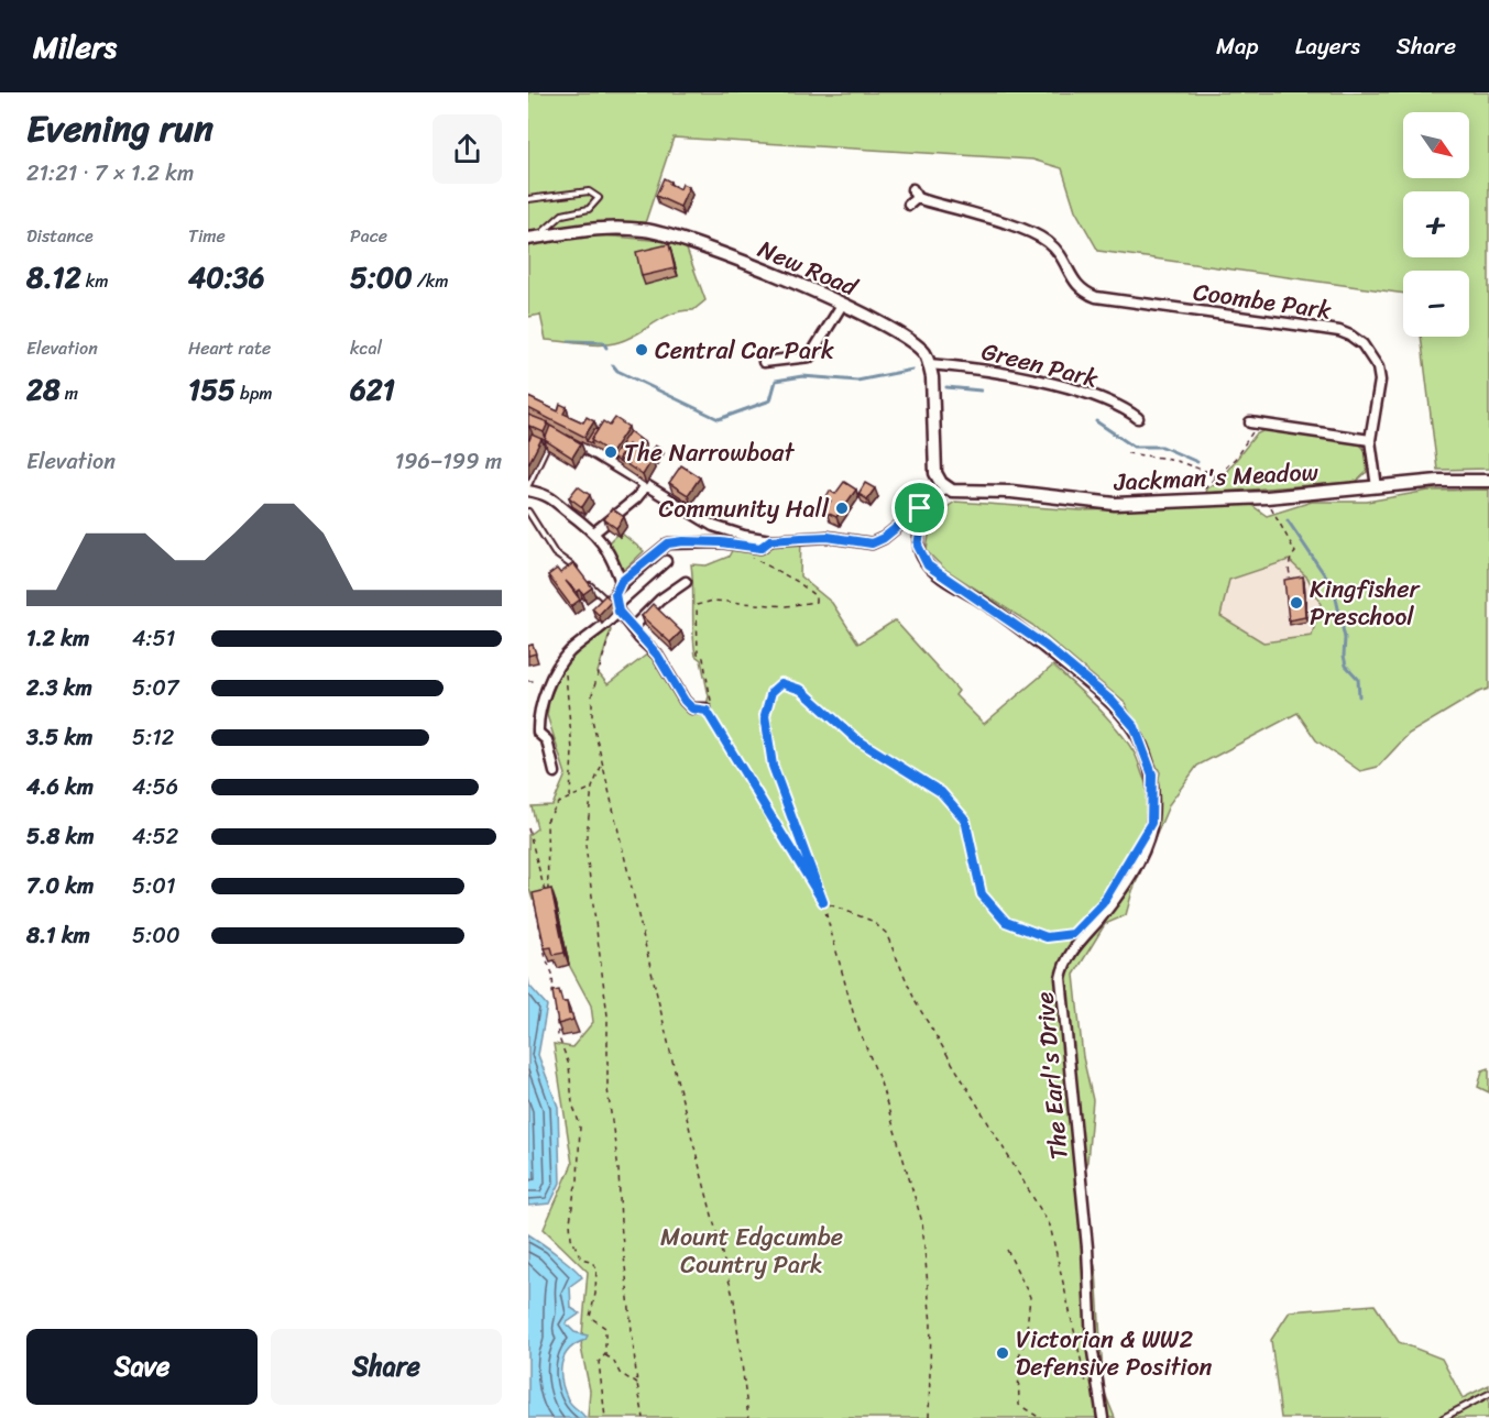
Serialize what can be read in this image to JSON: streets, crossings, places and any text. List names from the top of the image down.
{
  "streets": {
    "street": [
      "New Road",
      "Coombe Park",
      "Green Park",
      "Jackman's Meadow",
      "The Earl's Drive"
    ]
  },
  "crossings": [
    ["New Road", "Green Park"],
    ["Coombe Park", "Jackman's Meadow"]
  ],
  "parks": ["Mount Edgcumbe Country Park"],
  "places": [
    "Central Car Park",
    "The Narrowboat",
    "Community Hall",
    "Kingfisher Preschool",
    "Victorian & WW2 Defensive Position"
  ],
  "north": "bottom right",
  "page": {
    "header": "Milers",
    "nav": ["Map", "Layers", "Share"],
    "heading": ["Evening run", "21:21 · 7 × 1.2 km"],
    "map_buttons": ["+", "−"],
    "stats": [
      ["Distance", "8.12 km"],
      ["Time", "40:36"],
      ["Pace", "5:00 /km"],
      ["Elevation", "28 m"],
      ["Heart rate", "155 bpm"],
      ["kcal", "621"]
    ],
    "chart": ["Elevation", "196–199 m"],
    "list": [
      {
        "name": "1.2 km",
        "note": "4:51"
      },
      {
        "name": "2.3 km",
        "note": "5:07"
      },
      {
        "name": "3.5 km",
        "note": "5:12"
      },
      {
        "name": "4.6 km",
        "note": "4:56"
      },
      {
        "name": "5.8 km",
        "note": "4:52"
      },
      {
        "name": "7.0 km",
        "note": "5:01"
      },
      {
        "name": "8.1 km",
        "note": "5:00"
      }
    ],
    "buttons": ["Save", "Share"]
  }
}
